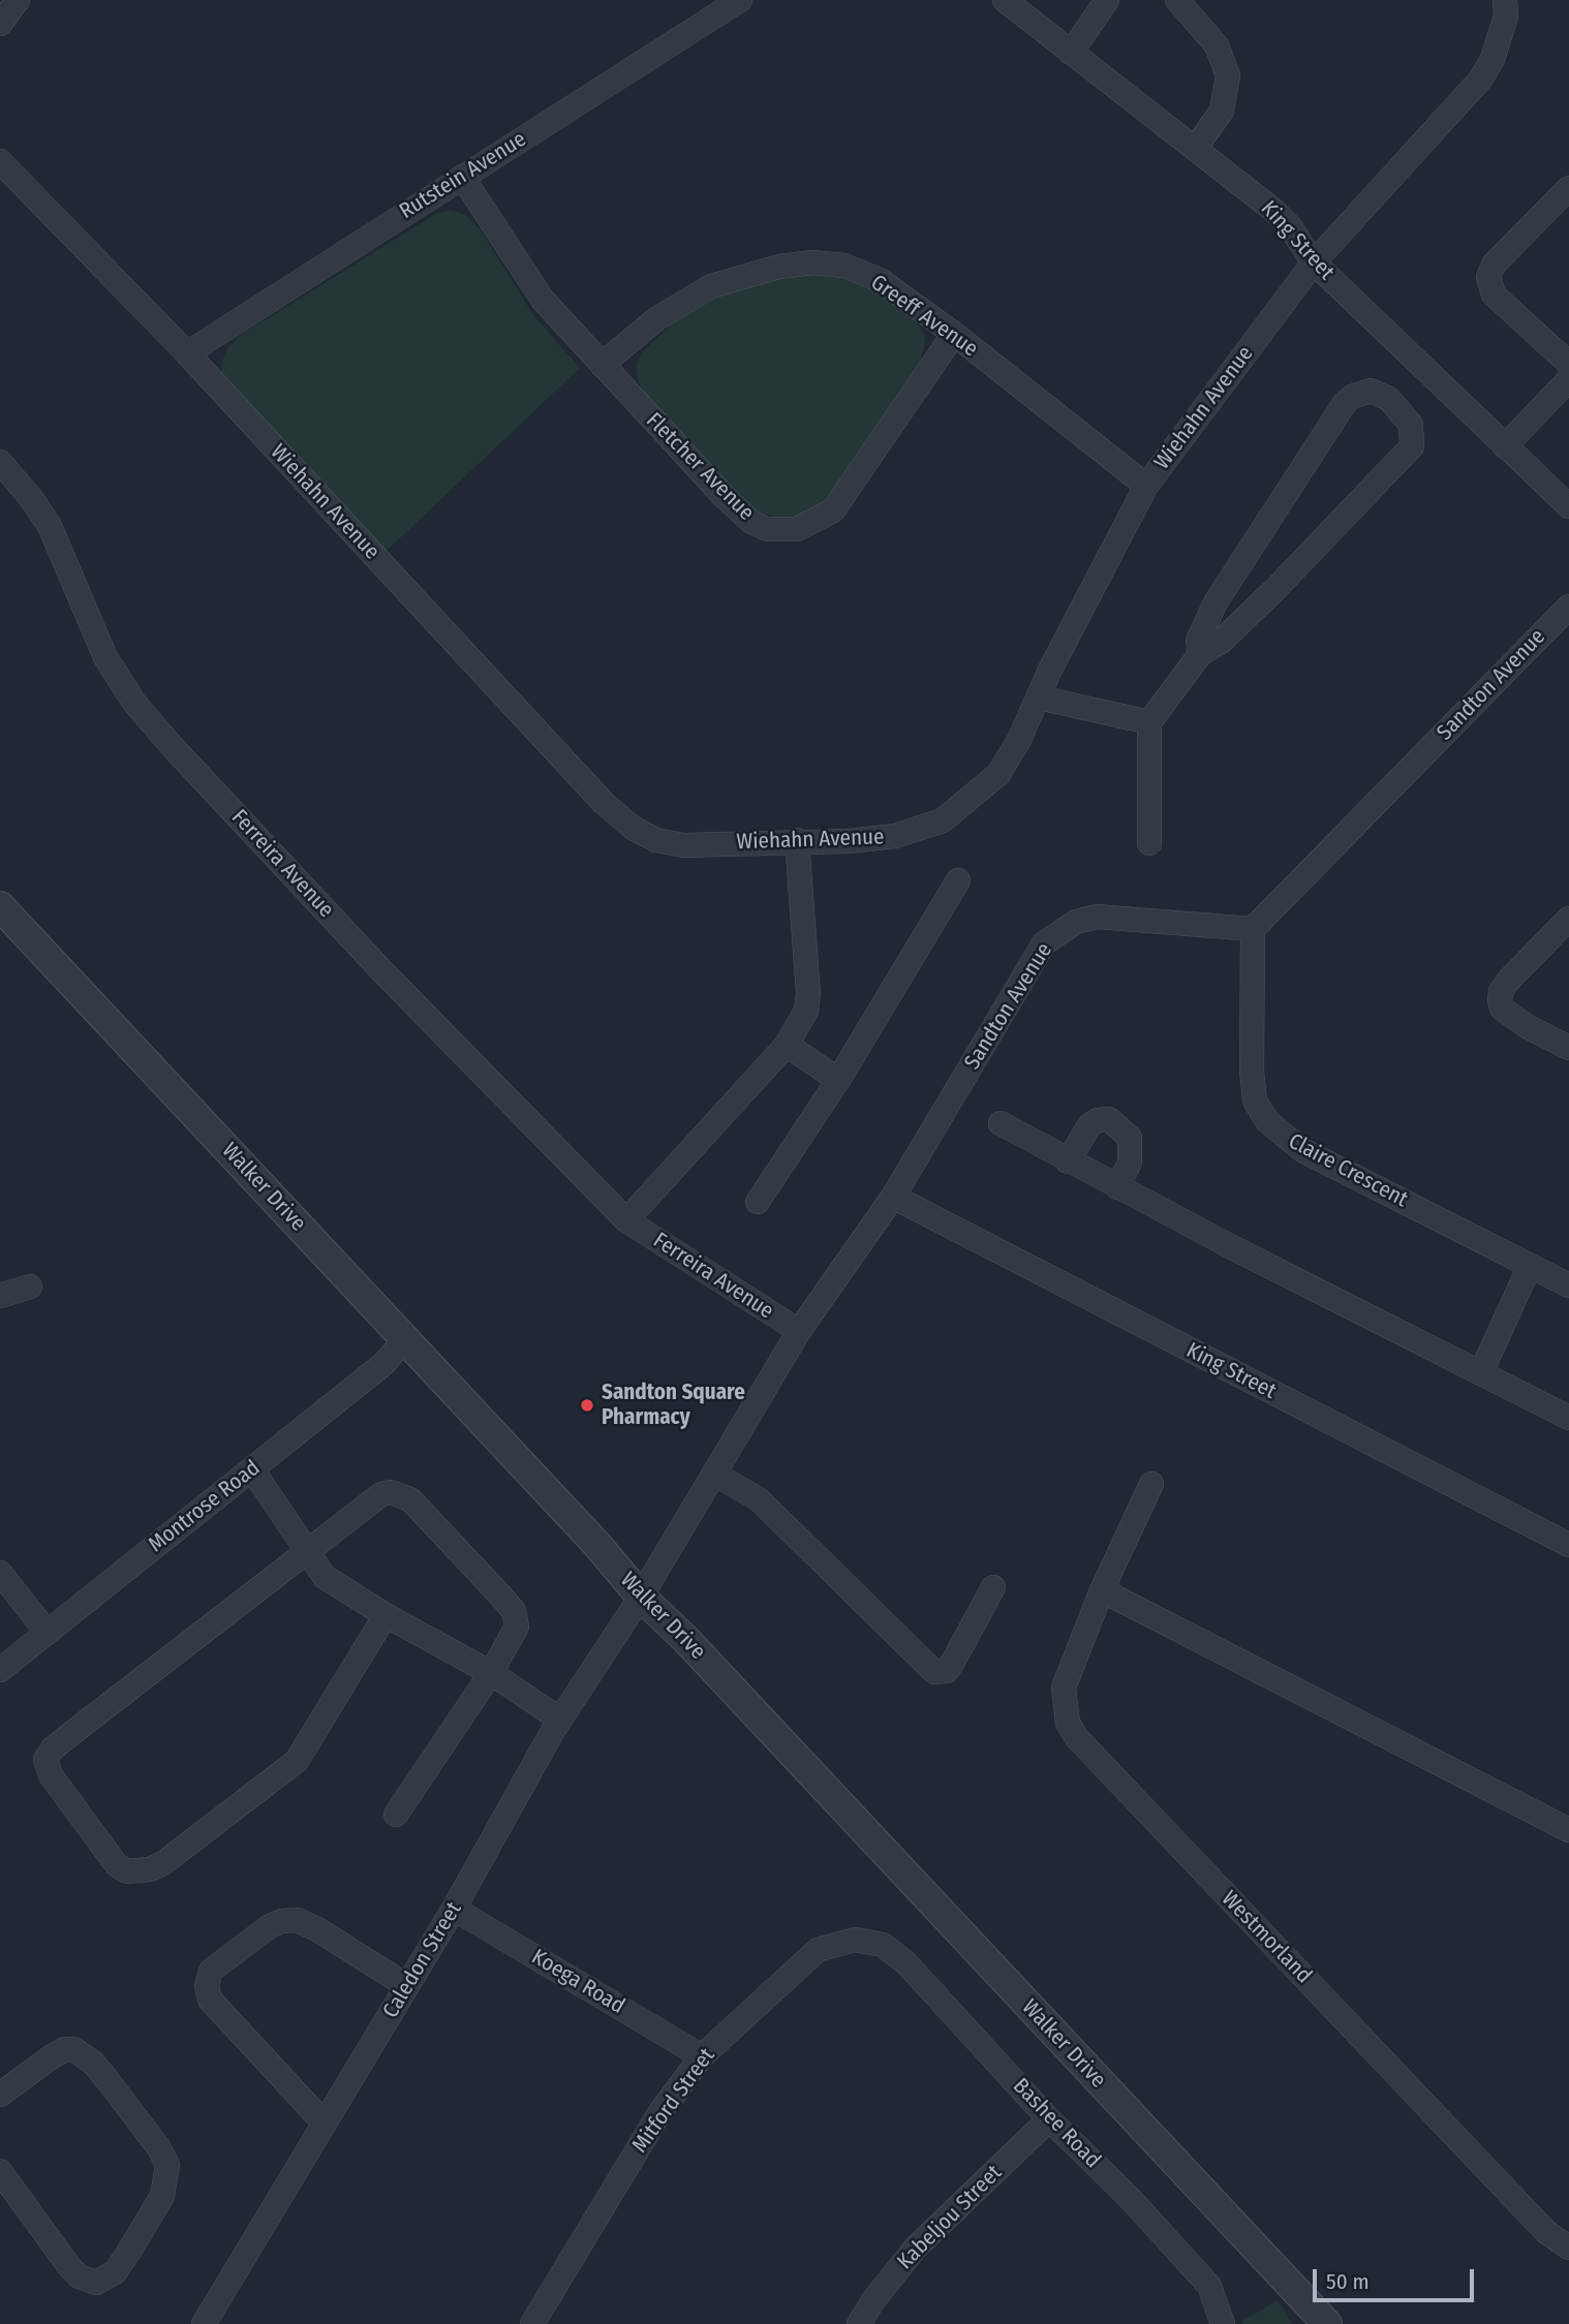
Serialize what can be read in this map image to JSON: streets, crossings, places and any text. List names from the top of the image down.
{
  "streets": {
    "street": [
      "Rutstein Avenue",
      "King Street",
      "Greeff Avenue",
      "Wiehahn Avenue",
      "Fletcher Avenue",
      "Sandton Avenue",
      "Ferreira Avenue",
      "Claire Crescent",
      "Walker Drive",
      "Montrose Road",
      "Westmorland",
      "Caledon Street",
      "Koega Road",
      "Mitford Street",
      "Bashee Road",
      "Kabeljou Street"
    ]
  },
  "crossings": [
    ["Rutstein Avenue", "Wiehahn Avenue"],
    ["Rutstein Avenue", "Fletcher Avenue"],
    ["King Street", "Wiehahn Avenue"],
    ["King Street", "Sandton Avenue"],
    ["Greeff Avenue", "Wiehahn Avenue"],
    ["Greeff Avenue", "Fletcher Avenue"],
    ["Wiehahn Avenue", "Ferreira Avenue"],
    ["Sandton Avenue", "Ferreira Avenue"],
    ["Sandton Avenue", "Claire Crescent"],
    ["Sandton Avenue", "Walker Drive"],
    ["Sandton Avenue", "Caledon Street"],
    ["Walker Drive", "Montrose Road"],
    ["Walker Drive", "Caledon Street"],
    ["Caledon Street", "Koega Road"],
    ["Koega Road", "Mitford Street"],
    ["Mitford Street", "Bashee Road"],
    ["Bashee Road", "Kabeljou Street"]
  ],
  "places": ["Sandton Square Pharmacy"],
  "scale_bar": "50 m"
}
